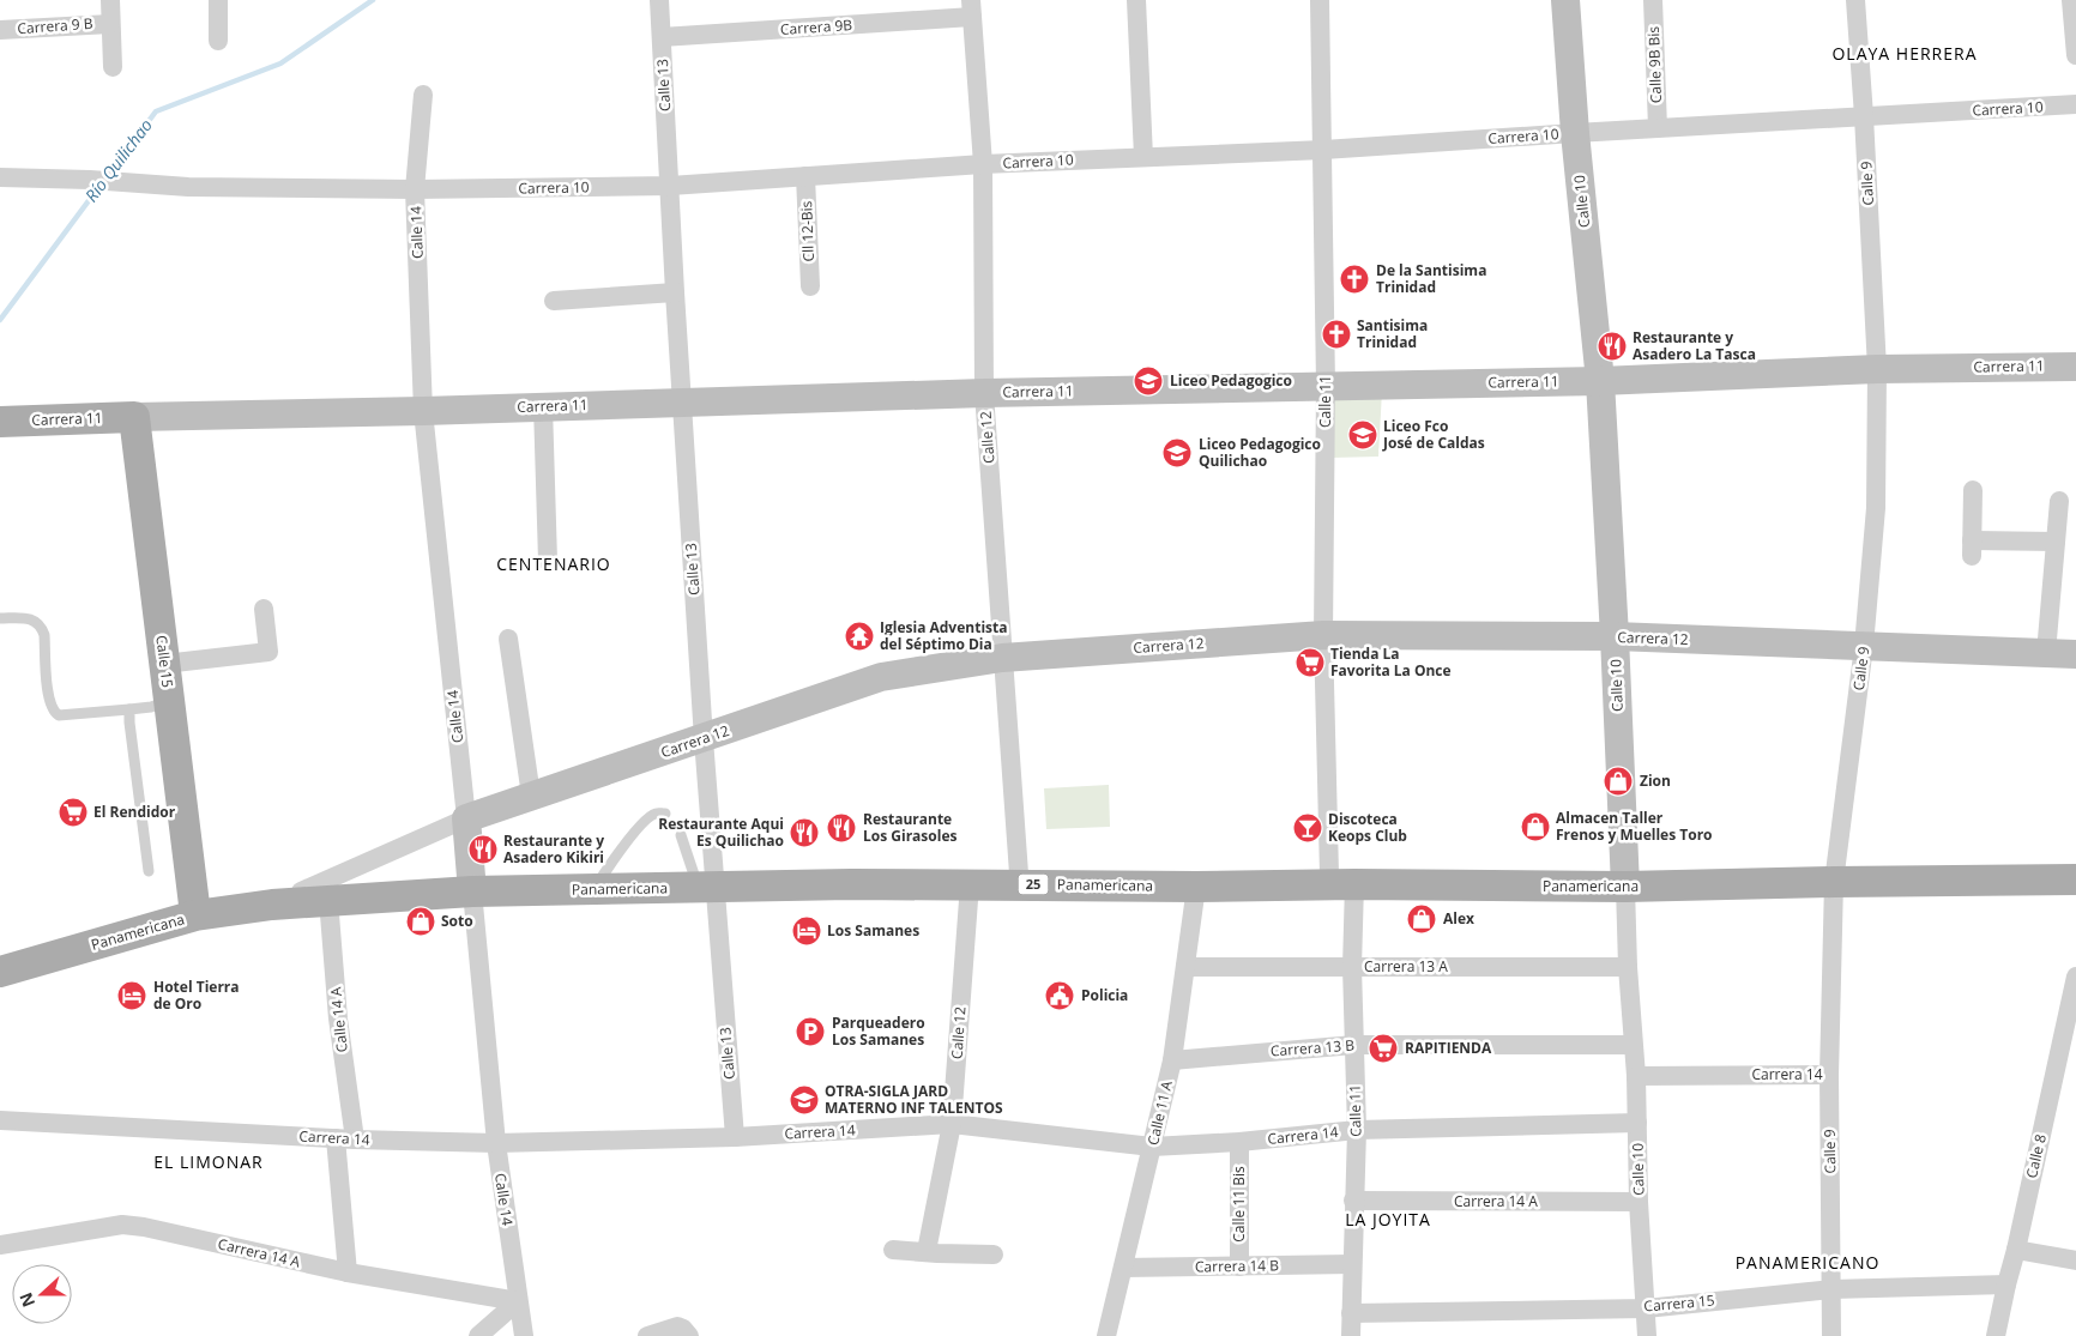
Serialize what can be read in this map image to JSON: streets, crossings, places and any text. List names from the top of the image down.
{
  "streets": {
    "main road": [
      "Carrera 11",
      "Calle 15",
      "25",
      "Panamericana"
    ],
    "street": [
      "Carrera 9 B",
      "Carrera 9B",
      "Calle 9B Bis",
      "Calle 13",
      "Carrera 10",
      "Calle 9",
      "Calle 10",
      "Cll 12-Bis",
      "Calle 14",
      "Calle 11",
      "Calle 12",
      "Carrera 12",
      "Carrera 13 A",
      "Calle 14 A",
      "Carrera 13 B",
      "Carrera 14",
      "Calle 11 A",
      "Calle 8",
      "Carrera 14 A",
      "Calle 11 Bis",
      "Carrera 14 B",
      "Carrera 15"
    ]
  },
  "crossings": [
    ["Carrera 9B", "Calle 13"],
    ["Carrera 9B", "Calle 12"],
    ["Calle 9B Bis", "Carrera 10"],
    ["Calle 13", "Carrera 10"],
    ["Calle 13", "Carrera 11"],
    ["Calle 13", "Carrera 12"],
    ["Calle 13", "Panamericana"],
    ["Calle 13", "Carrera 14"],
    ["Carrera 10", "Calle 9"],
    ["Carrera 10", "Calle 10"],
    ["Carrera 10", "Cll 12-Bis"],
    ["Carrera 10", "Calle 14"],
    ["Carrera 10", "Calle 11"],
    ["Carrera 10", "Calle 12"],
    ["Calle 9", "Carrera 11"],
    ["Calle 9", "Carrera 12"],
    ["Calle 9", "Panamericana"],
    ["Calle 9", "Carrera 14"],
    ["Calle 9", "Carrera 15"],
    ["Calle 10", "Carrera 11"],
    ["Calle 10", "Carrera 12"],
    ["Calle 10", "Panamericana"],
    ["Calle 10", "Carrera 13 A"],
    ["Calle 10", "Carrera 13 B"],
    ["Calle 10", "Carrera 14"],
    ["Calle 10", "Carrera 14 A"],
    ["Calle 10", "Carrera 15"],
    ["Calle 14", "Carrera 11"],
    ["Calle 14", "Carrera 12"],
    ["Calle 14", "Panamericana"],
    ["Calle 14", "Carrera 14"],
    ["Calle 14", "Carrera 14 A"],
    ["Carrera 11", "Calle 11"],
    ["Carrera 11", "Calle 12"],
    ["Carrera 11", "Calle 15"],
    ["Calle 11", "Carrera 12"],
    ["Calle 11", "Panamericana"],
    ["Calle 11", "Carrera 13 A"],
    ["Calle 11", "Carrera 13 B"],
    ["Calle 11", "Carrera 14"],
    ["Calle 11", "Carrera 14 A"],
    ["Calle 11", "Carrera 14 B"],
    ["Calle 11", "Carrera 15"],
    ["Calle 12", "Carrera 12"],
    ["Calle 12", "Panamericana"],
    ["Calle 12", "Carrera 14"],
    ["Carrera 12", "Panamericana"],
    ["Carrera 12", "Calle 14 A"],
    ["Calle 15", "Panamericana"],
    ["Panamericana", "Calle 14 A"],
    ["Panamericana", "Calle 11 A"],
    ["Carrera 13 A", "Calle 11 A"],
    ["Calle 14 A", "Carrera 14"],
    ["Calle 14 A", "Carrera 14 A"],
    ["Carrera 13 B", "Calle 11 A"],
    ["Carrera 14", "Calle 11 A"],
    ["Carrera 14", "Calle 11 Bis"],
    ["Calle 11 A", "Carrera 14 B"],
    ["Calle 8", "Carrera 15"],
    ["Calle 11 Bis", "Carrera 14 B"]
  ],
  "districts": [
    "OLAYA HERRERA",
    "CENTENARIO",
    "EL LIMONAR",
    "LA JOYITA",
    "PANAMERICANO"
  ],
  "water": ["Río Quilichao"],
  "places": {
    "church": ["De la Santisima Trinidad", "Santisima Trinidad"],
    "restaurant": [
      "Restaurante y Asadero La Tasca",
      "Restaurante Los Girasoles",
      "Restaurante Aqui Es Quilichao",
      "Restaurante y Asadero Kikiri"
    ],
    "school or university": [
      "Liceo Pedagogico",
      "Liceo Fco José de Caldas",
      "Liceo Pedagogico Quilichao",
      "OTRA-SIGLA JARD MATERNO INF TALENTOS"
    ],
    "temple": ["Iglesia Adventista del Séptimo Dia"],
    "supermarket": ["Tienda La Favorita La Once", "El Rendidor", "RAPITIENDA"],
    "shop": [
      "Zion",
      "Almacen Taller Frenos y Muelles Toro",
      "Alex",
      "Soto"
    ],
    "bar": ["Discoteca Keops Club"],
    "hotel": ["Los Samanes", "Hotel Tierra de Oro"],
    "public building": ["Policia"],
    "parking": ["Parqueadero Los Samanes"]
  },
  "north": "left"
}
